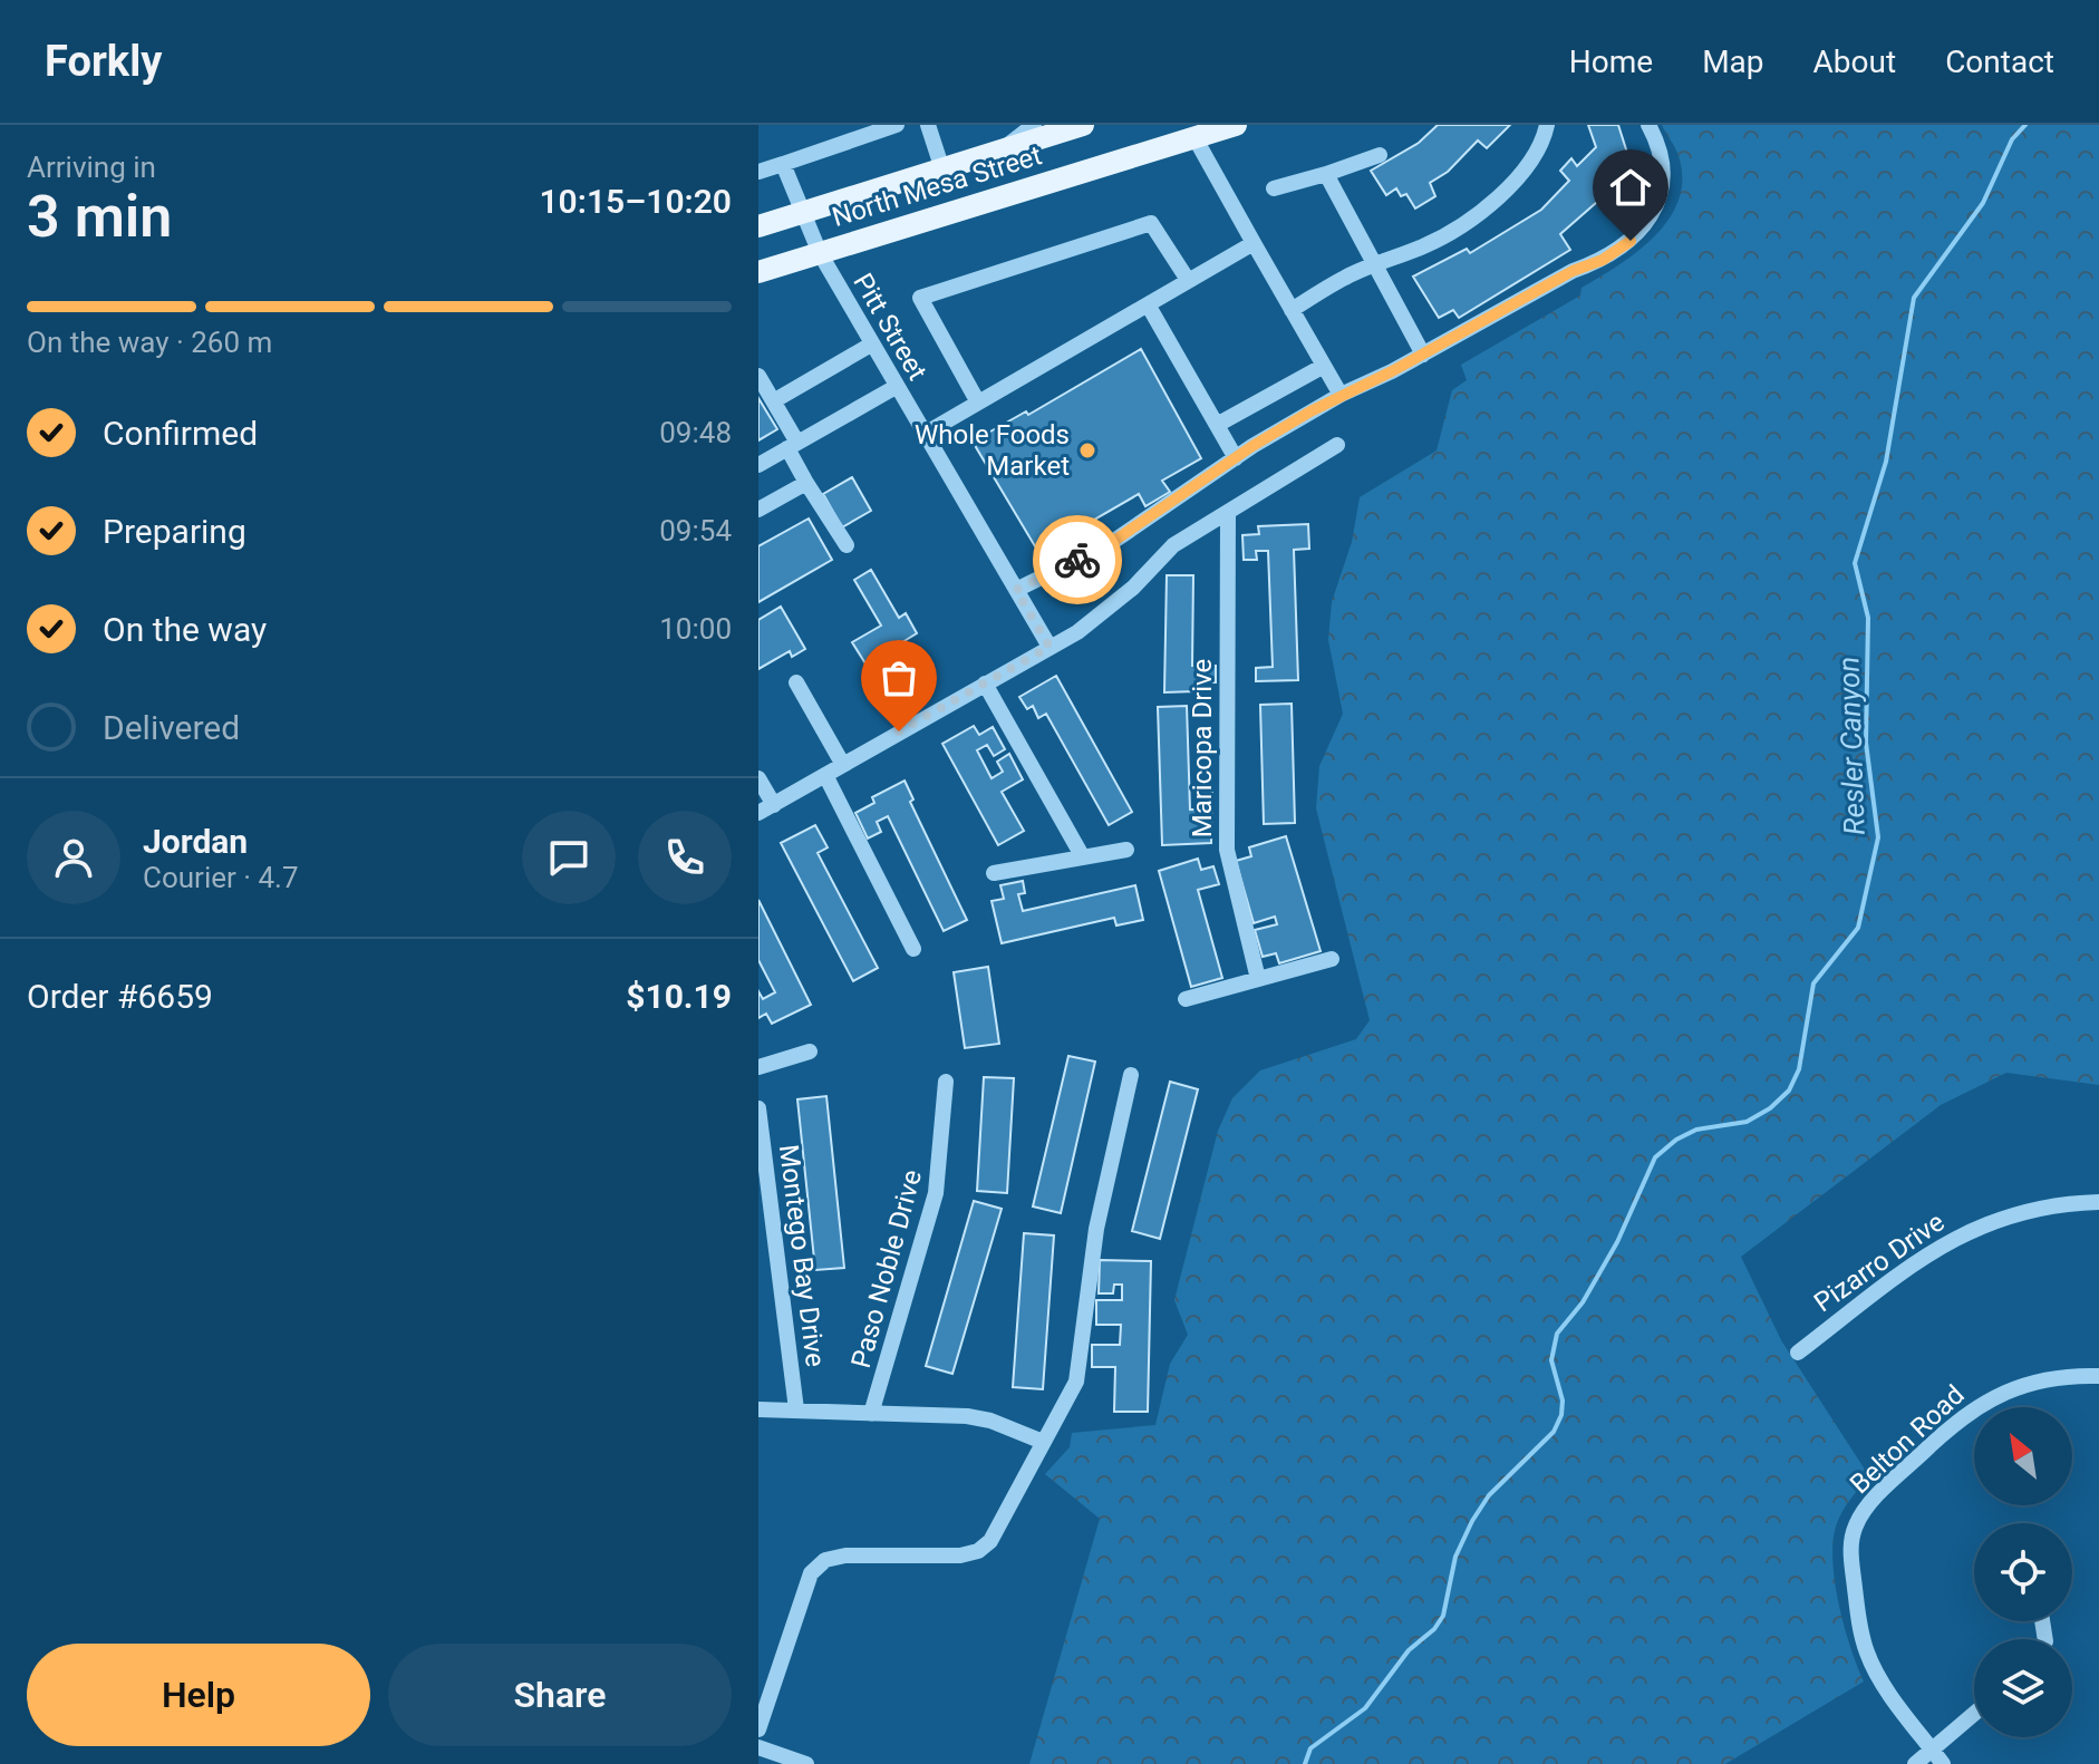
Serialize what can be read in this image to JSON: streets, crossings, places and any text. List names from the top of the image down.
{
  "streets": {
    "main road": ["North Mesa Street"],
    "street": [
      "Pitt Street",
      "Maricopa Drive",
      "Montego Bay Drive",
      "Pizarro Drive",
      "Paso Noble Drive",
      "Belton Road"
    ]
  },
  "crossings": [
    ["North Mesa Street", "Pitt Street"]
  ],
  "water": ["Resler Canyon"],
  "places": ["Whole Foods Market"],
  "north": "top left",
  "page": {
    "header": "Forkly",
    "nav": [
      "Home",
      "Map",
      "About",
      "Contact"
    ],
    "heading": ["3 min", "Arriving in", "10:15–10:20"],
    "panel": [
      "Jordan",
      "Courier · 4.7",
      "Order #6659",
      "$10.19"
    ],
    "bar": "On the way · 260 m",
    "list": [
      ["Confirmed", "09:48"],
      ["Preparing", "09:54"],
      ["On the way", "10:00"],
      "Delivered"
    ],
    "buttons": ["Help", "Share"]
  }
}
